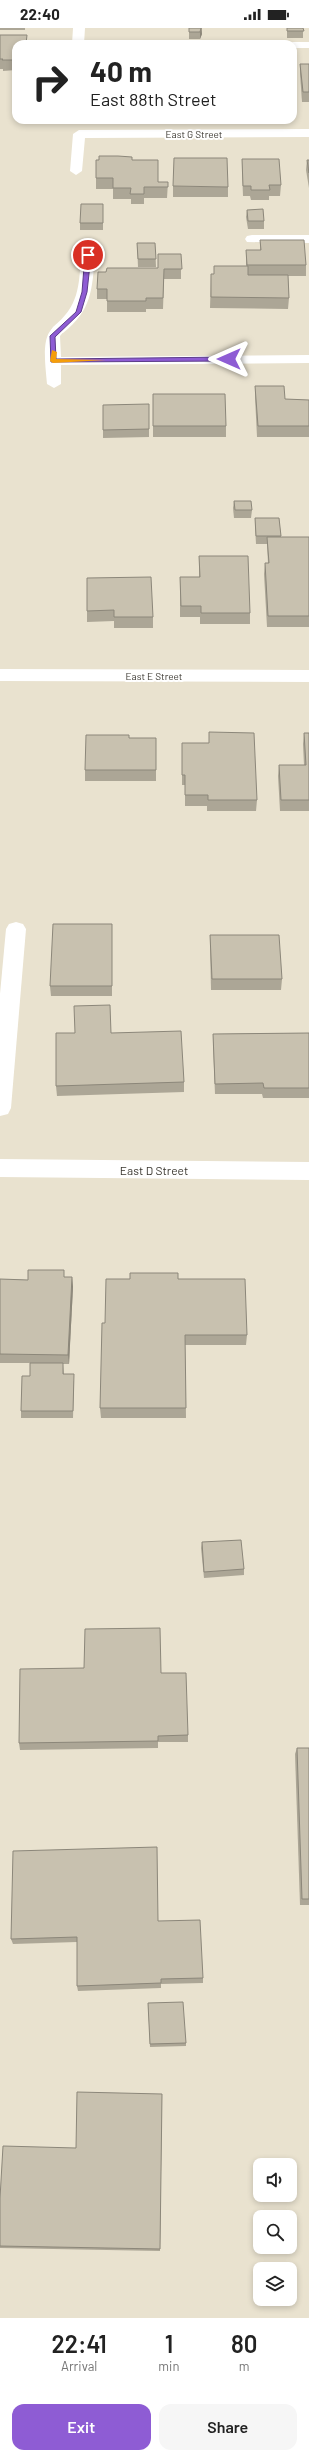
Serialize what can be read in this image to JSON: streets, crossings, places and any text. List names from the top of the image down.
{
  "streets": {
    "street": ["East G Street", "East E Street", "East D Street"]
  },
  "page": {
    "status": "22:40",
    "turn": ["40 m", "East 88th Street"],
    "eta": [
      "22:41",
      "Arrival",
      "1",
      "min",
      "80",
      "m"
    ],
    "buttons": ["Exit", "Share"]
  }
}
